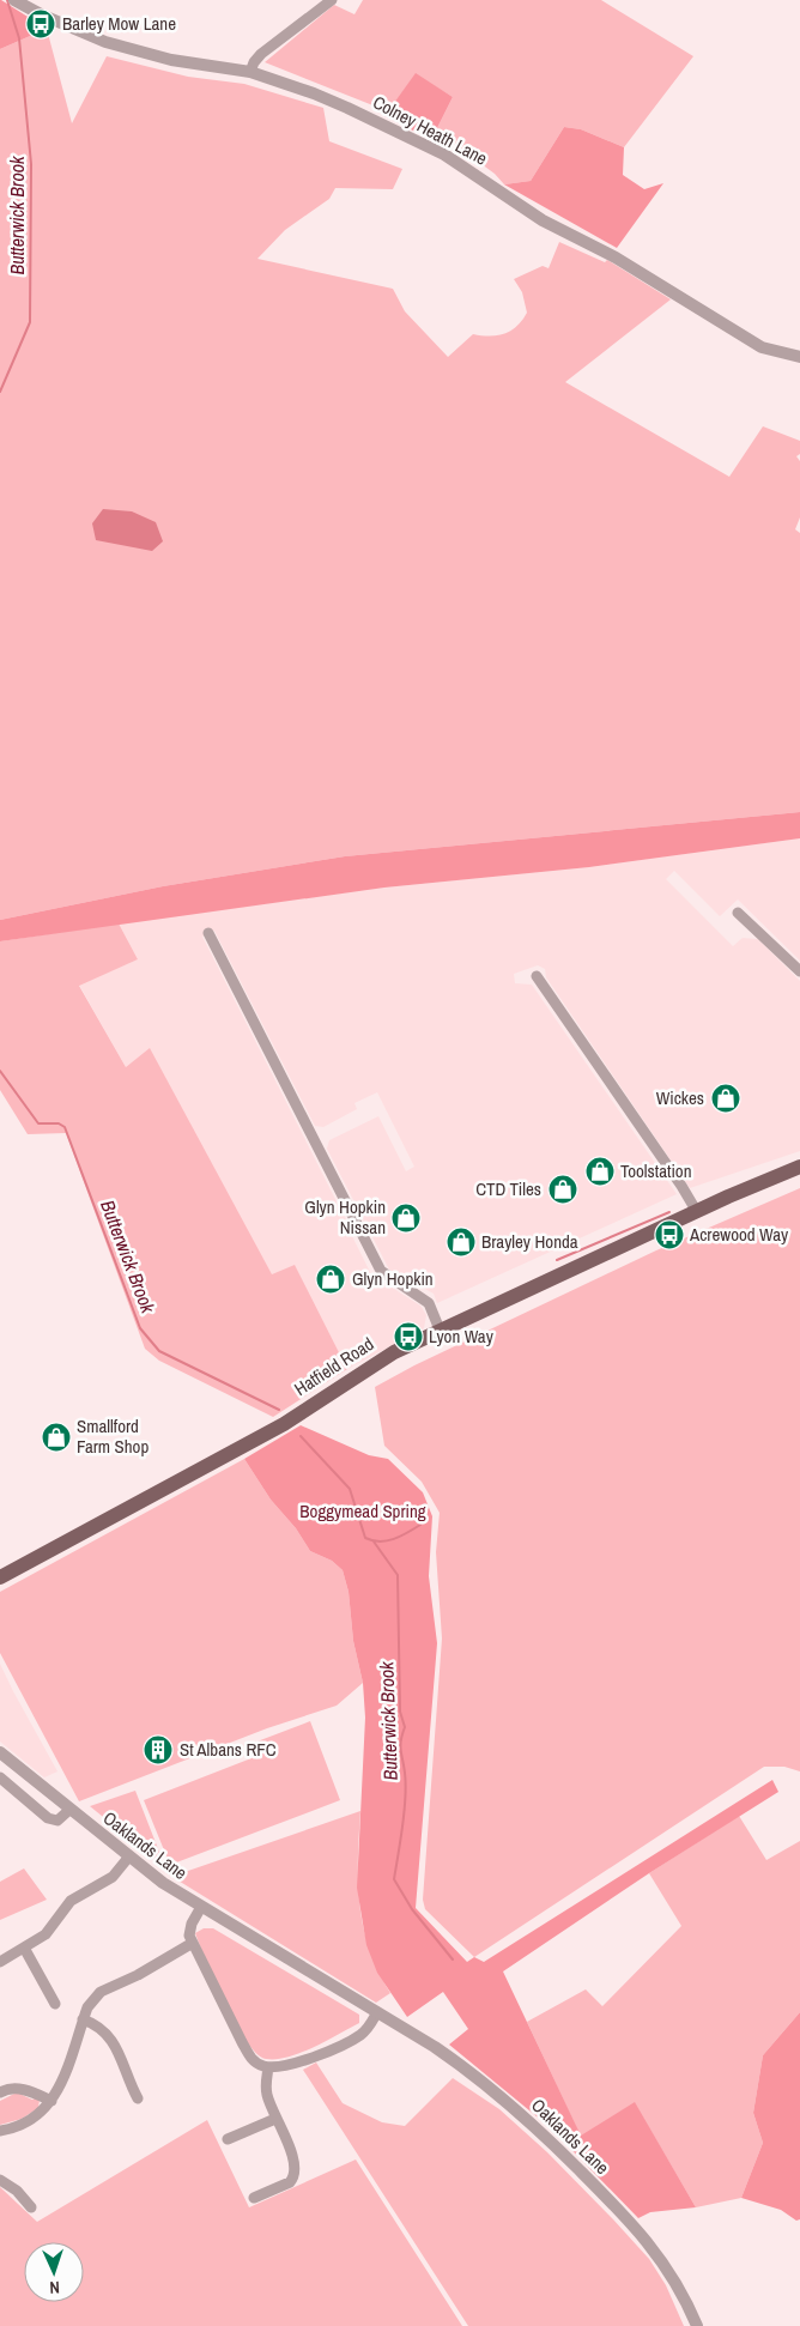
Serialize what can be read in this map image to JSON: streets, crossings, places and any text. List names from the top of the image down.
{
  "streets": {
    "main road": ["Hatfield Road"],
    "street": ["Colney Heath Lane", "Oaklands Lane"]
  },
  "water": ["Butterwick Brook"],
  "parks": ["Boggymead Spring"],
  "places": {
    "bus stop": ["Barley Mow Lane", "Acrewood Way", "Lyon Way"],
    "shop": [
      "Wickes",
      "Toolstation",
      "CTD Tiles",
      "Glyn Hopkin Nissan",
      "Brayley Honda",
      "Glyn Hopkin",
      "Smallford Farm Shop"
    ],
    "building": ["St Albans RFC"]
  },
  "north": "bottom"
}
